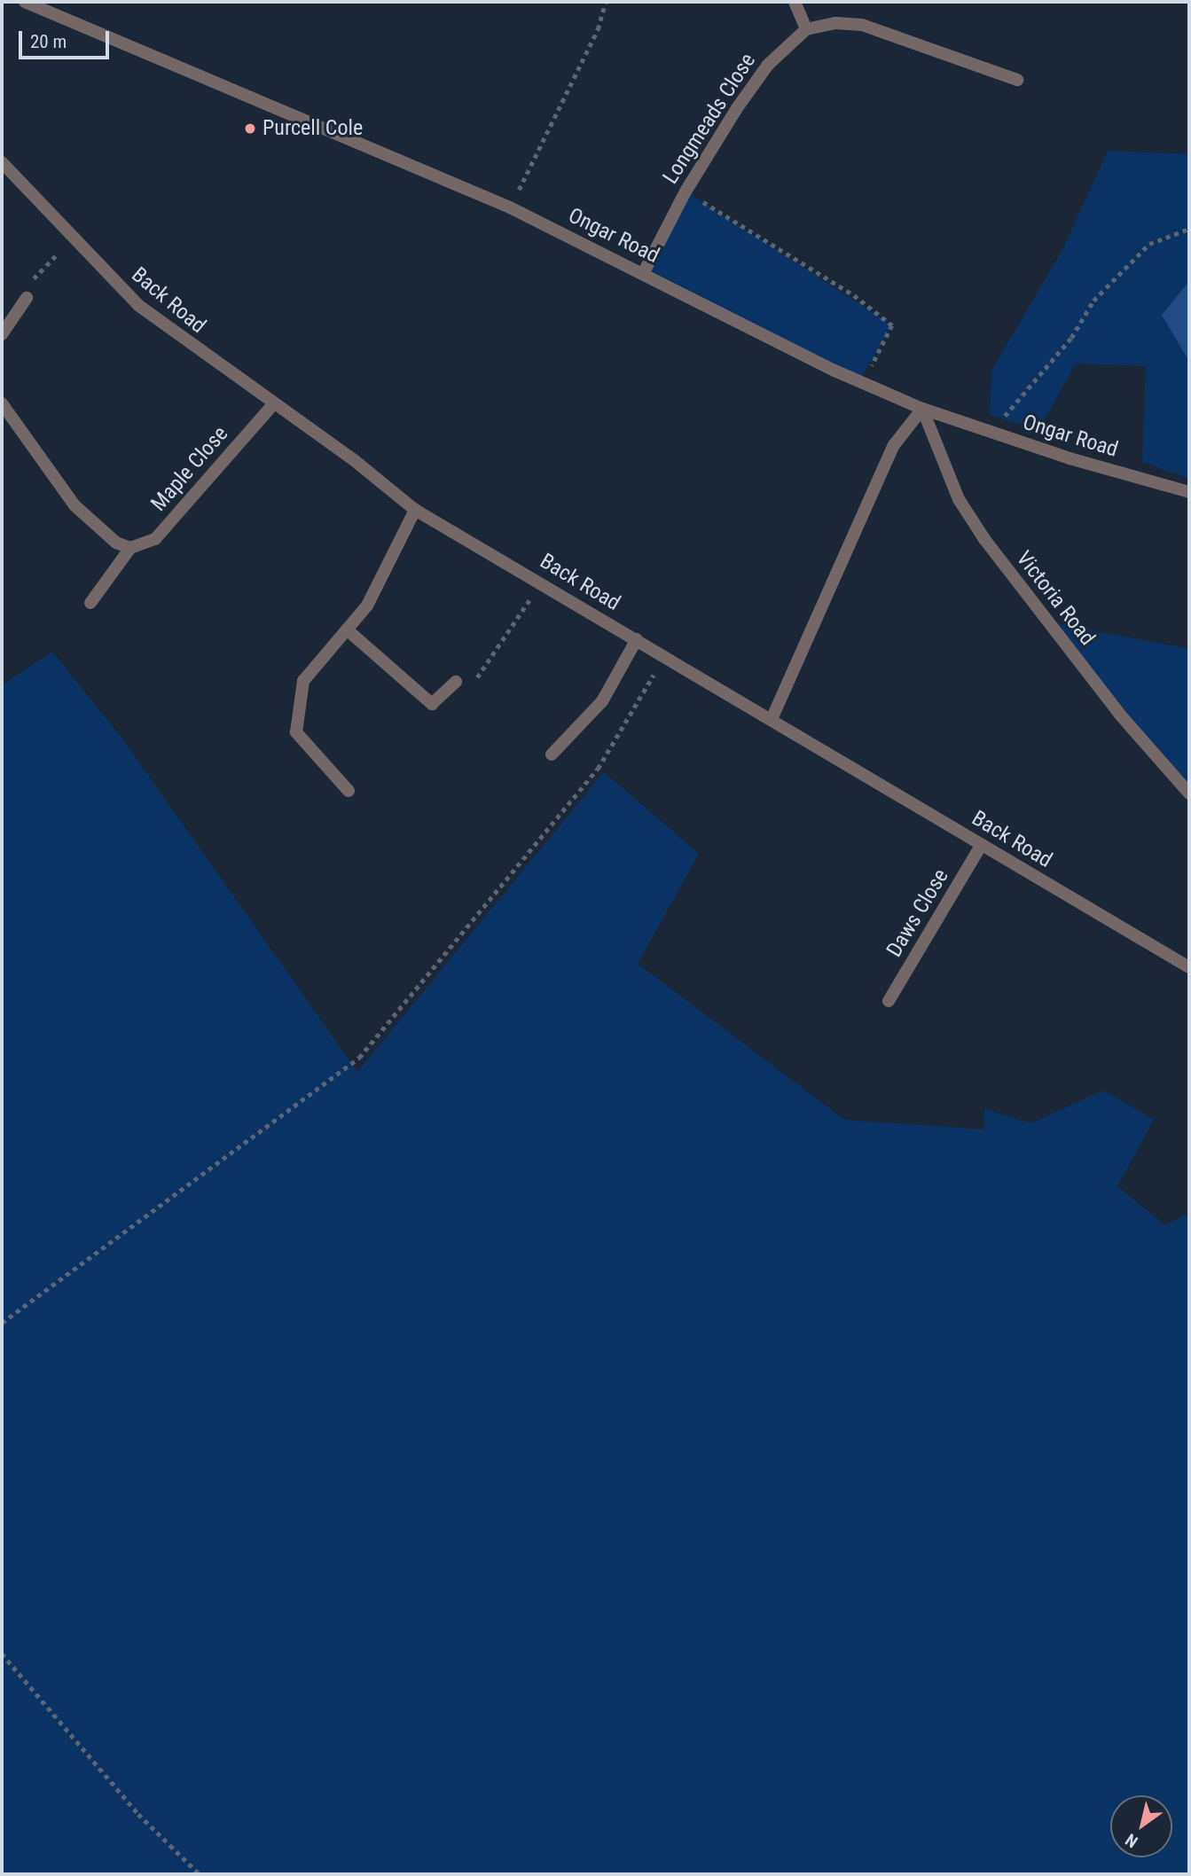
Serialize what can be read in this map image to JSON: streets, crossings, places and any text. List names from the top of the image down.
{
  "streets": {
    "street": [
      "Longmeads Close",
      "Ongar Road",
      "Back Road",
      "Maple Close",
      "Victoria Road",
      "Daws Close"
    ]
  },
  "crossings": [
    ["Longmeads Close", "Ongar Road"],
    ["Ongar Road", "Victoria Road"],
    ["Back Road", "Maple Close"],
    ["Back Road", "Daws Close"]
  ],
  "places": ["Purcell Cole"],
  "scale_bar": "20 m",
  "north": "bottom left"
}
